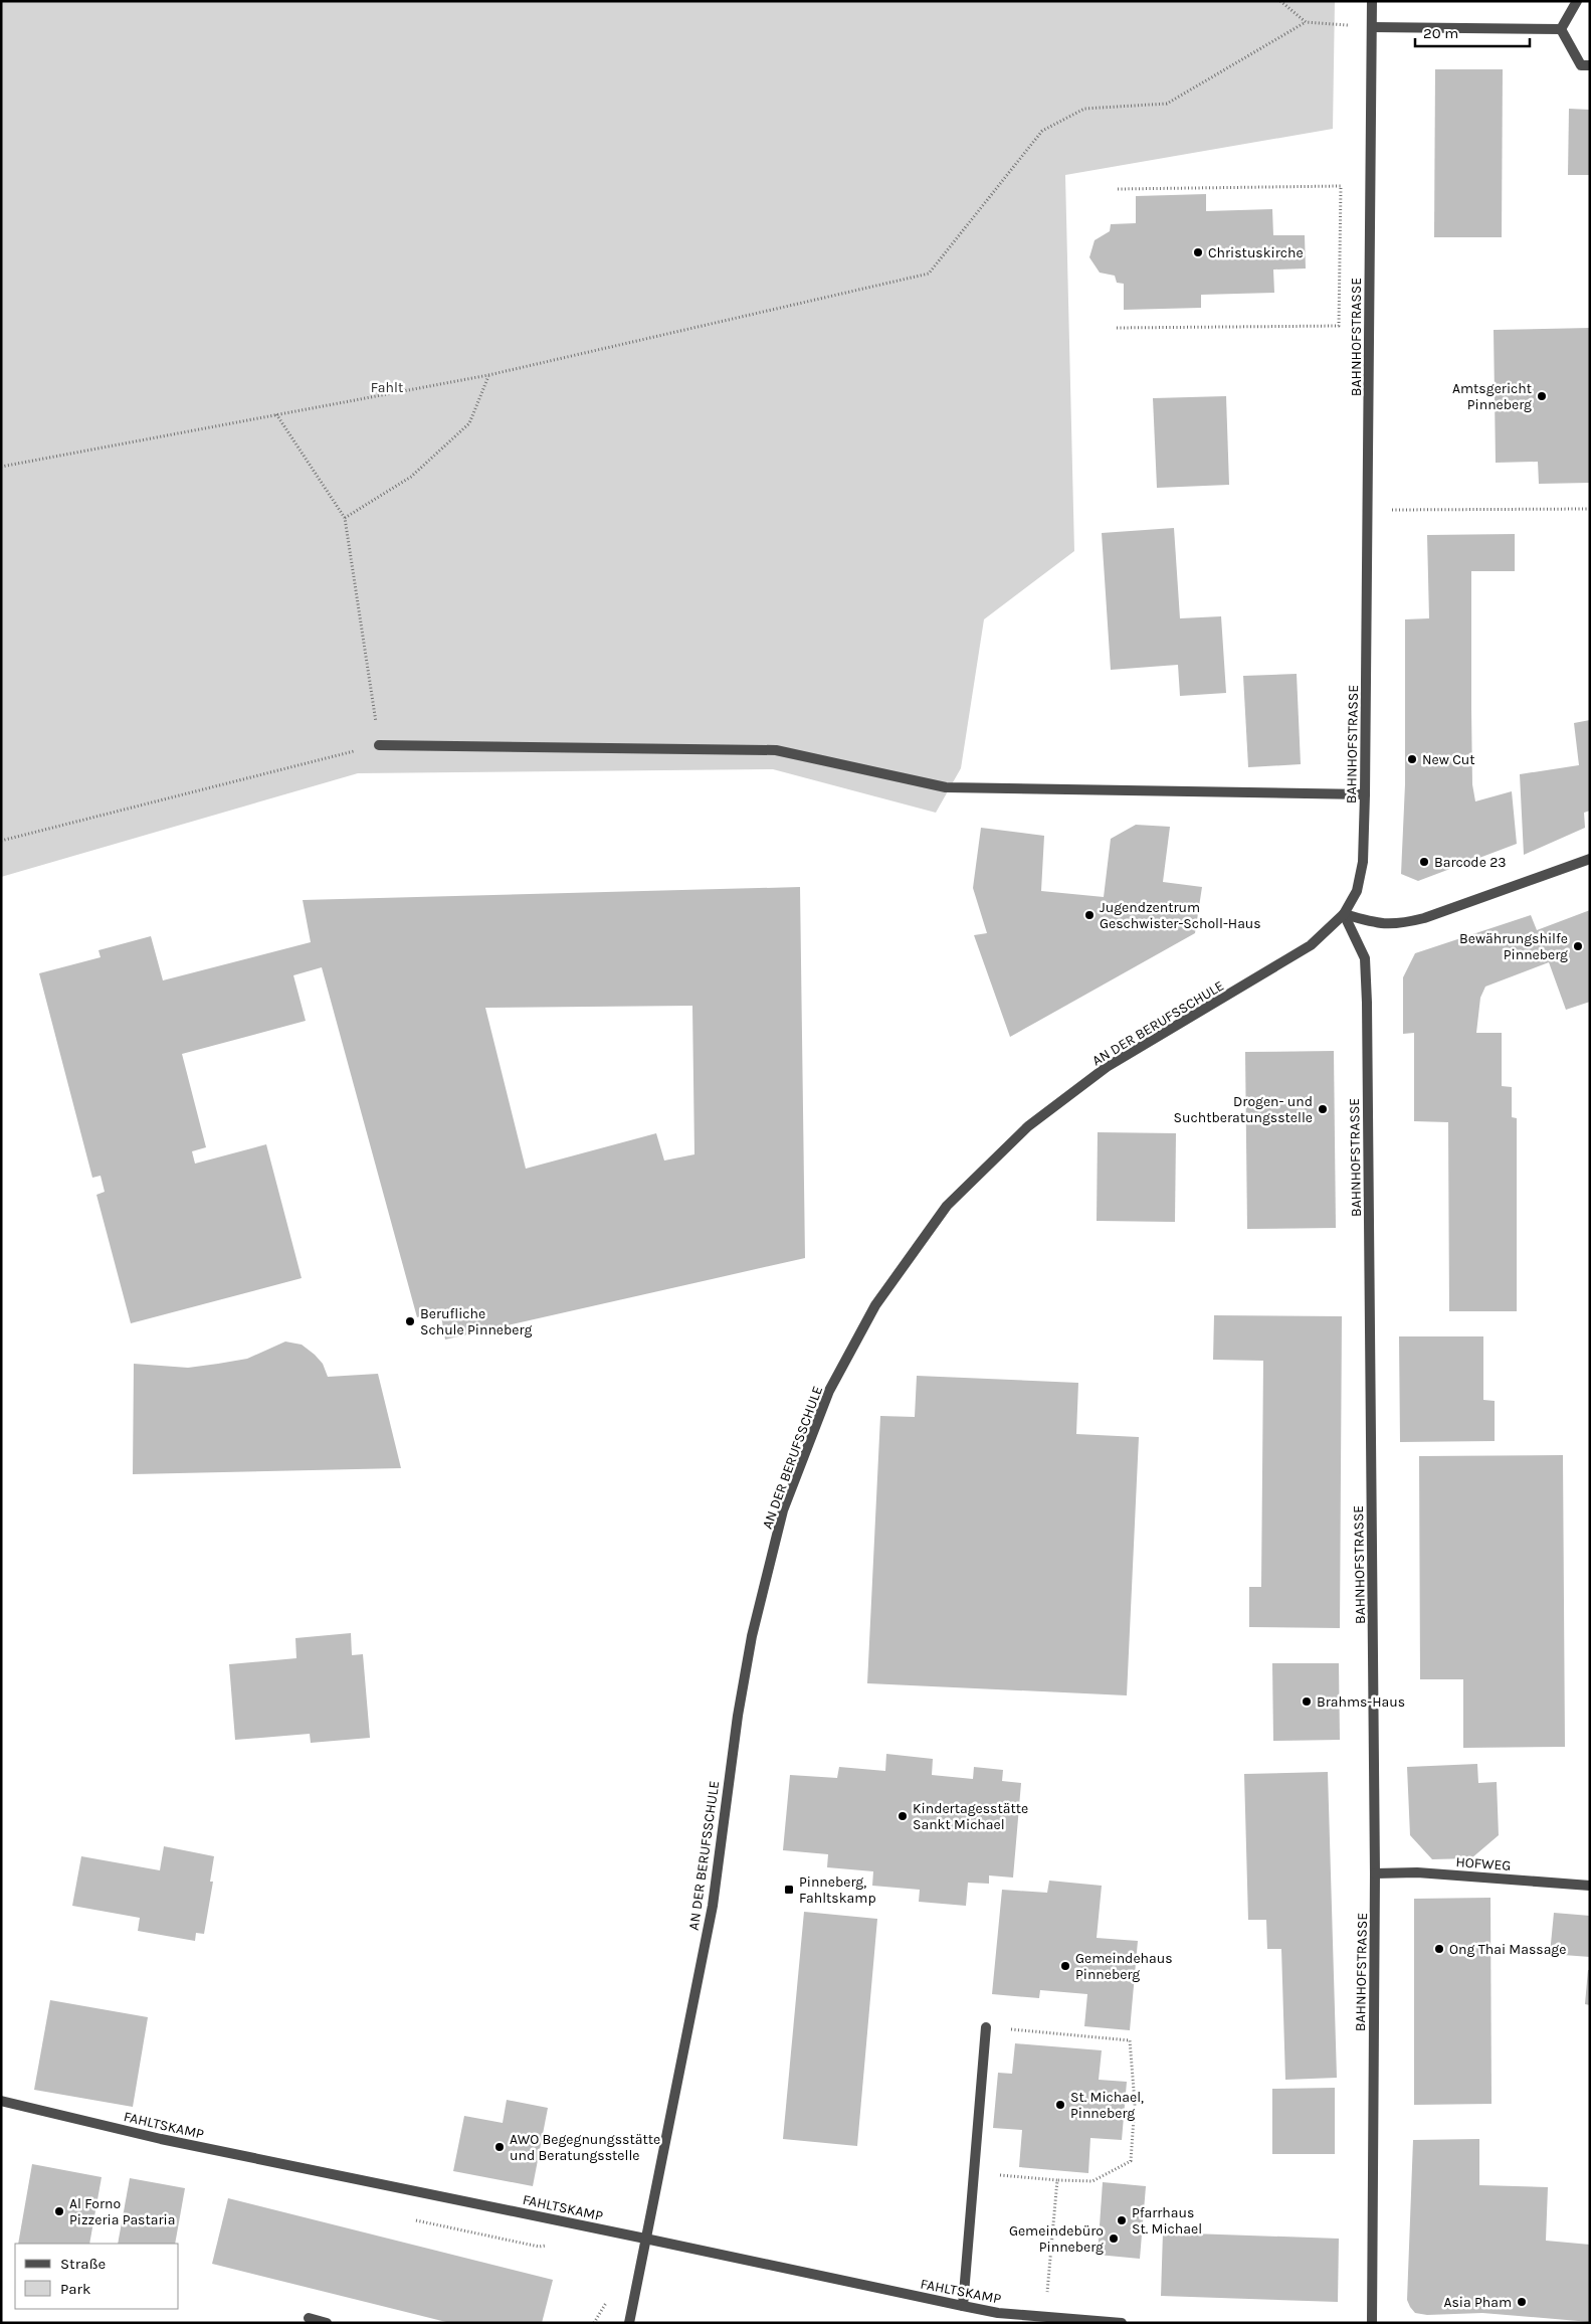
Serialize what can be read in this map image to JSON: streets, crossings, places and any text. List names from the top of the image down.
{
  "streets": {
    "street": [
      "BAHNHOFSTRASSE",
      "AN DER BERUFSSCHULE",
      "HOFWEG",
      "FAHLTSKAMP"
    ]
  },
  "crossings": [
    ["BAHNHOFSTRASSE", "AN DER BERUFSSCHULE"],
    ["BAHNHOFSTRASSE", "HOFWEG"],
    ["AN DER BERUFSSCHULE", "FAHLTSKAMP"]
  ],
  "parks": ["Fahlt"],
  "places": {
    "other": [
      "Christuskirche",
      "Amtsgericht Pinneberg",
      "New Cut",
      "Barcode 23",
      "Jugendzentrum Geschwister-Scholl-Haus",
      "Bewährungshilfe Pinneberg",
      "Drogen- und Suchtberatungsstelle",
      "Berufliche Schule Pinneberg",
      "Brahms-Haus",
      "Kindertagesstätte Sankt Michael",
      "Ong Thai Massage",
      "Gemeindehaus Pinneberg",
      "St. Michael, Pinneberg",
      "AWO Begegnungsstätte und Beratungsstelle",
      "Al Forno Pizzeria Pastaria",
      "Pfarrhaus St. Michael",
      "Gemeindebüro Pinneberg",
      "Asia Pham"
    ],
    "transit": ["Pinneberg, Fahltskamp"]
  },
  "legend": ["Straße", "Park"],
  "scale_bar": "20 m"
}
